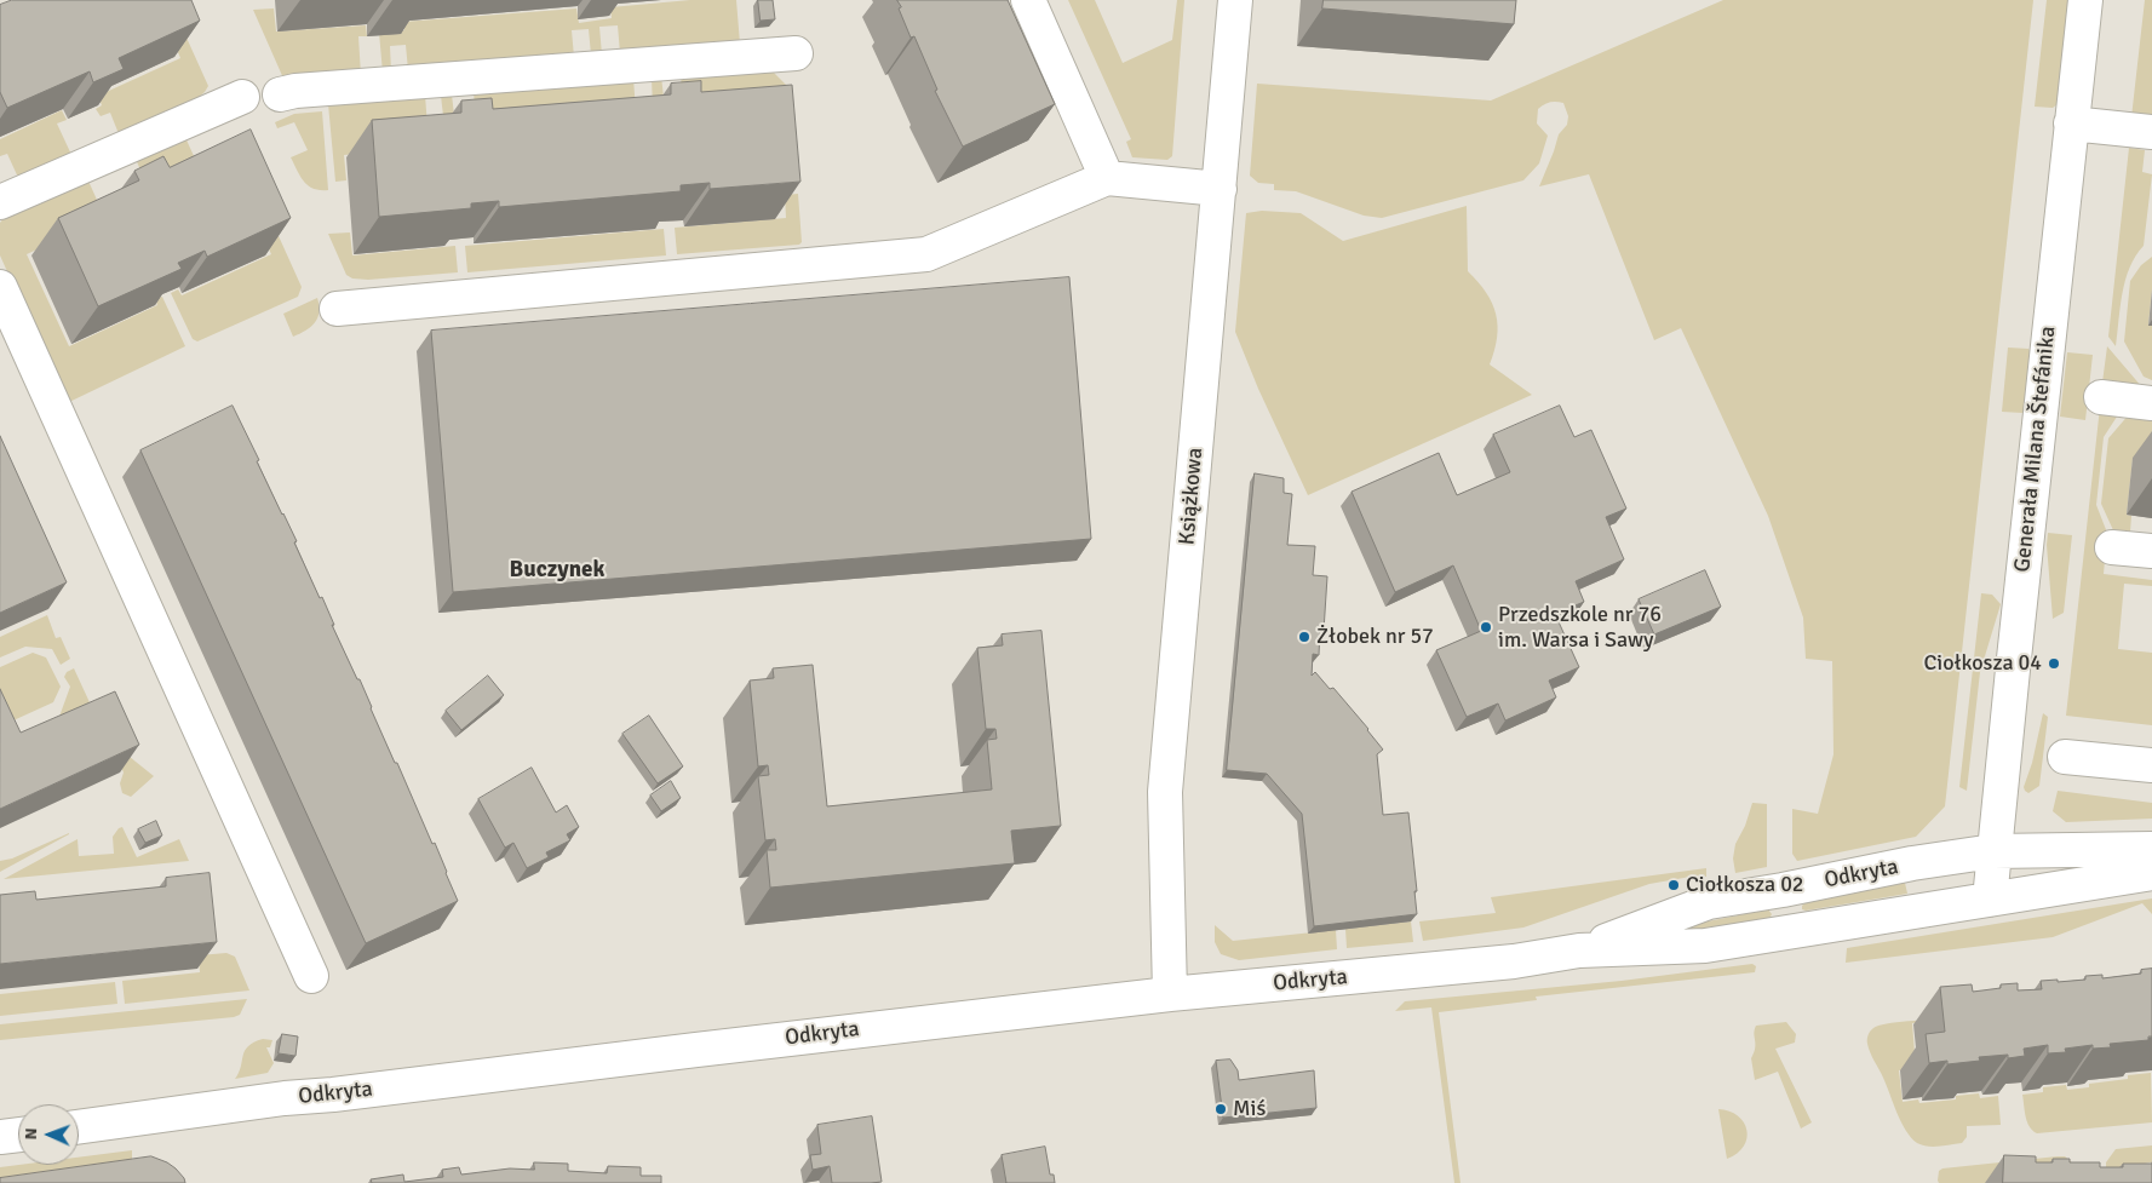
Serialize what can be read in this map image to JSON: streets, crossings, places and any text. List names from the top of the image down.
{
  "streets": {
    "street": ["Generała Milana Štefánika", "Książkowa", "Odkryta"]
  },
  "crossings": [
    ["Generała Milana Štefánika", "Odkryta"],
    ["Książkowa", "Odkryta"]
  ],
  "districts": ["Buczynek"],
  "places": [
    "Przedszkole nr 76 im. Warsa i Sawy",
    "Żłobek nr 57",
    "Ciołkosza 04",
    "Ciołkosza 02",
    "Miś"
  ],
  "north": "left"
}
